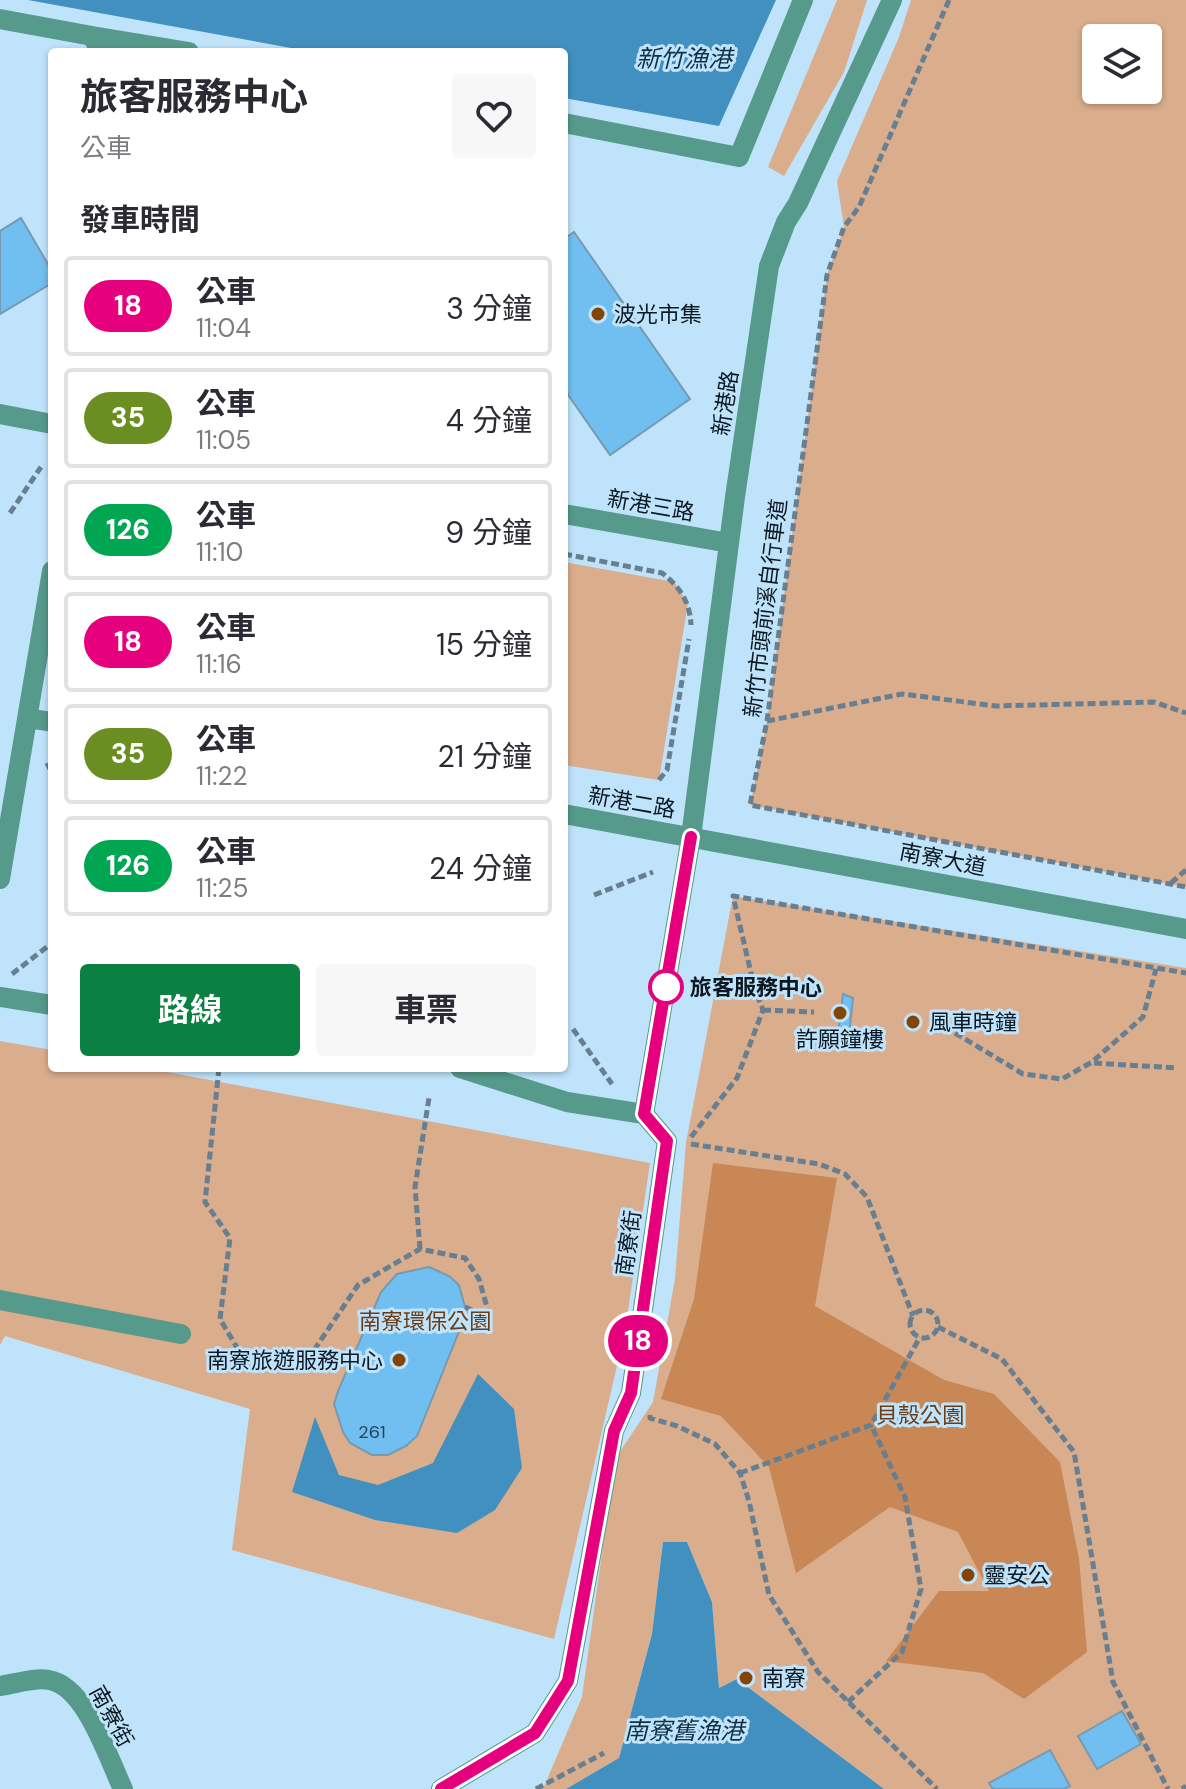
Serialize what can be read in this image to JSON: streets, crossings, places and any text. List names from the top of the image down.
{
  "streets": {
    "street": [
      "新港路",
      "新港三路",
      "新港二路",
      "南寮大道",
      "南寮街"
    ],
    "path": ["新竹市頭前溪自行車道"]
  },
  "crossings": [
    ["新港路", "新港三路"],
    ["新港路", "新港二路"],
    ["新港路", "南寮大道"],
    ["新港二路", "南寮大道"]
  ],
  "water": ["新竹漁港", "南寮舊漁港"],
  "parks": ["南寮環保公園", "貝殼公園"],
  "places": [
    "波光市集",
    "旅客服務中心",
    "許願鐘樓",
    "風車時鐘",
    "南寮旅遊服務中心",
    "靈安公",
    "南寮"
  ],
  "lines": ["bus line 18"],
  "house_numbers": ["261"],
  "page": {
    "on_map": "18",
    "heading": [
      ["旅客服務中心", "公車"],
      "發車時間"
    ],
    "list": [
      {
        "mark": "18",
        "name": "公車",
        "note": "11:04",
        "value": "3 分鐘"
      },
      {
        "mark": "35",
        "name": "公車",
        "note": "11:05",
        "value": "4 分鐘"
      },
      {
        "mark": "126",
        "name": "公車",
        "note": "11:10",
        "value": "9 分鐘"
      },
      {
        "mark": "18",
        "name": "公車",
        "note": "11:16",
        "value": "15 分鐘"
      },
      {
        "mark": "35",
        "name": "公車",
        "note": "11:22",
        "value": "21 分鐘"
      },
      {
        "mark": "126",
        "name": "公車",
        "note": "11:25",
        "value": "24 分鐘"
      }
    ],
    "buttons": ["路線", "車票"]
  }
}
